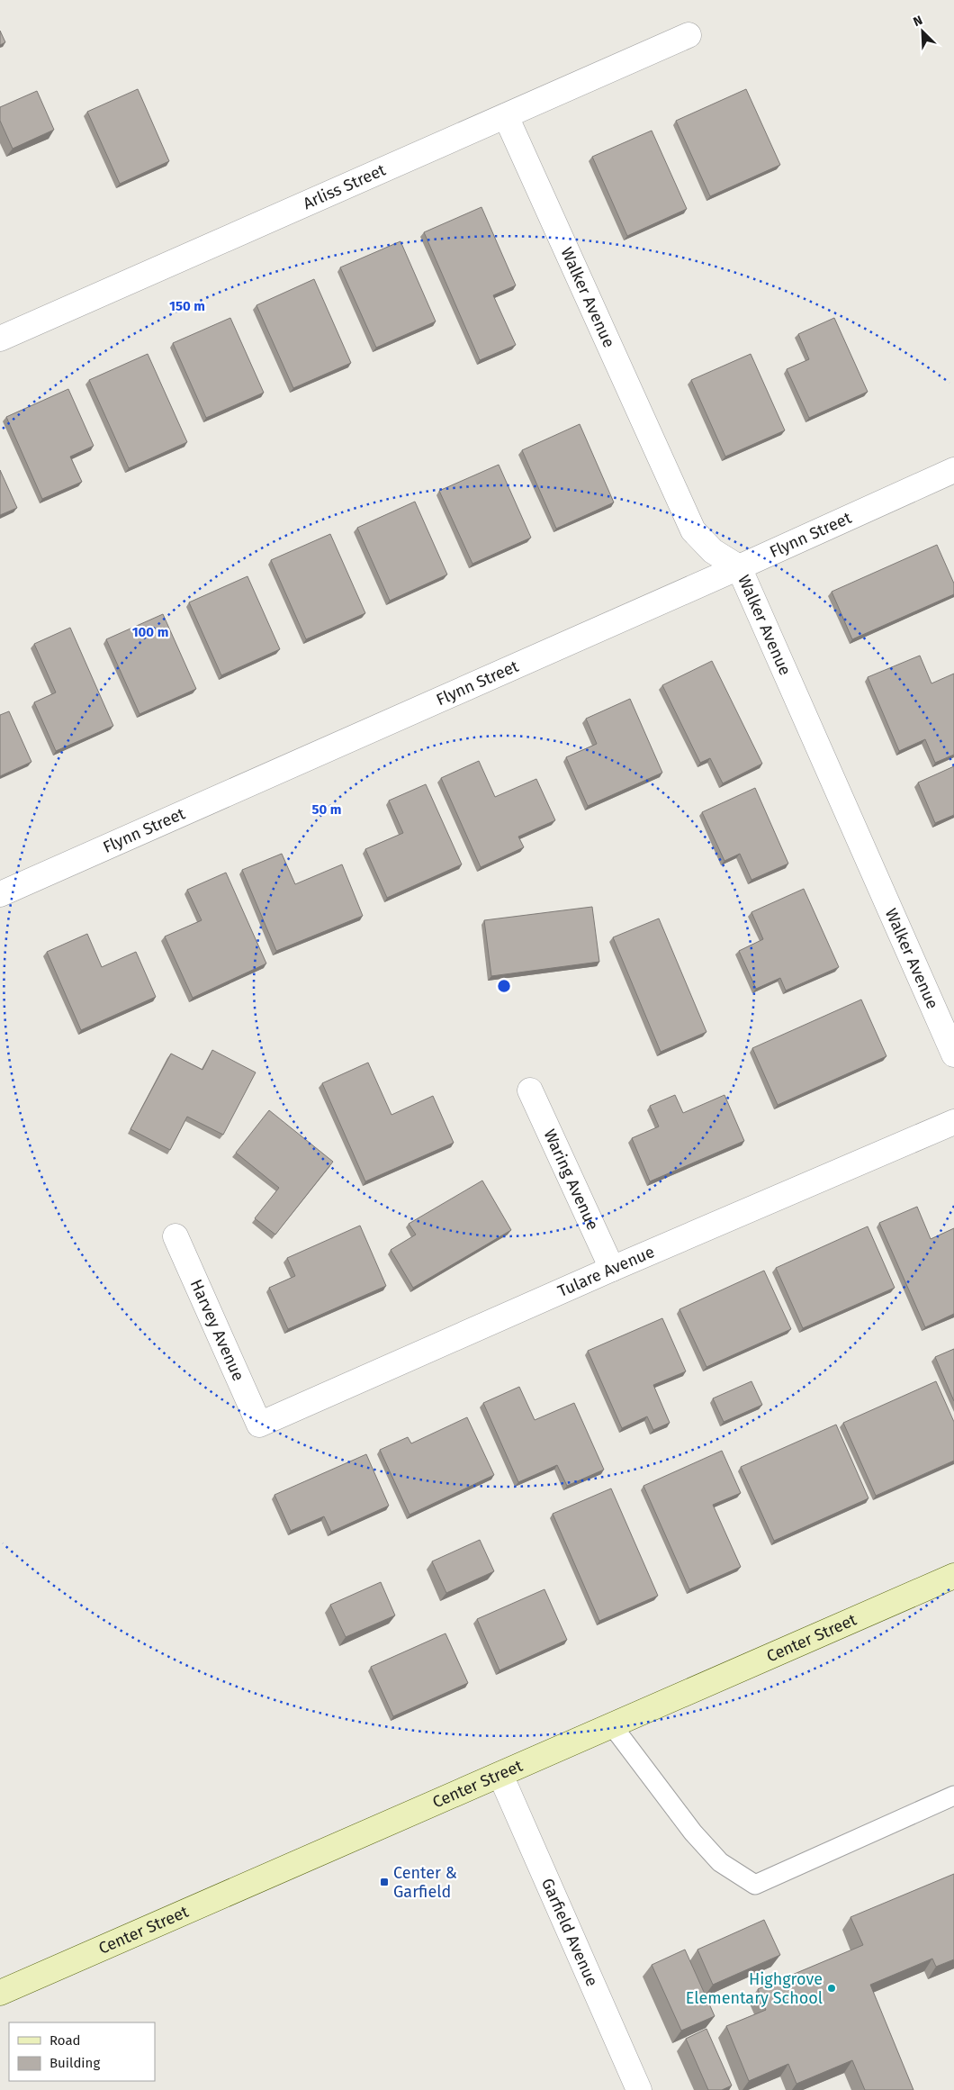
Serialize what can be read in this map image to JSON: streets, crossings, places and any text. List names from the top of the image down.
{
  "streets": {
    "main road": ["Center Street"],
    "street": [
      "Arliss Street",
      "Walker Avenue",
      "Flynn Street",
      "Waring Avenue",
      "Tulare Avenue",
      "Harvey Avenue",
      "Garfield Avenue"
    ]
  },
  "crossings": [
    ["Arliss Street", "Walker Avenue"],
    ["Walker Avenue", "Flynn Street"],
    ["Waring Avenue", "Tulare Avenue"],
    ["Tulare Avenue", "Harvey Avenue"],
    ["Center Street", "Garfield Avenue"]
  ],
  "places": {
    "transit": ["Center & Garfield"],
    "other": ["Highgrove Elementary School"]
  },
  "legend": ["Road", "Building"],
  "north": "top left",
  "rings": ["150 m", "100 m", "50 m"]
}
